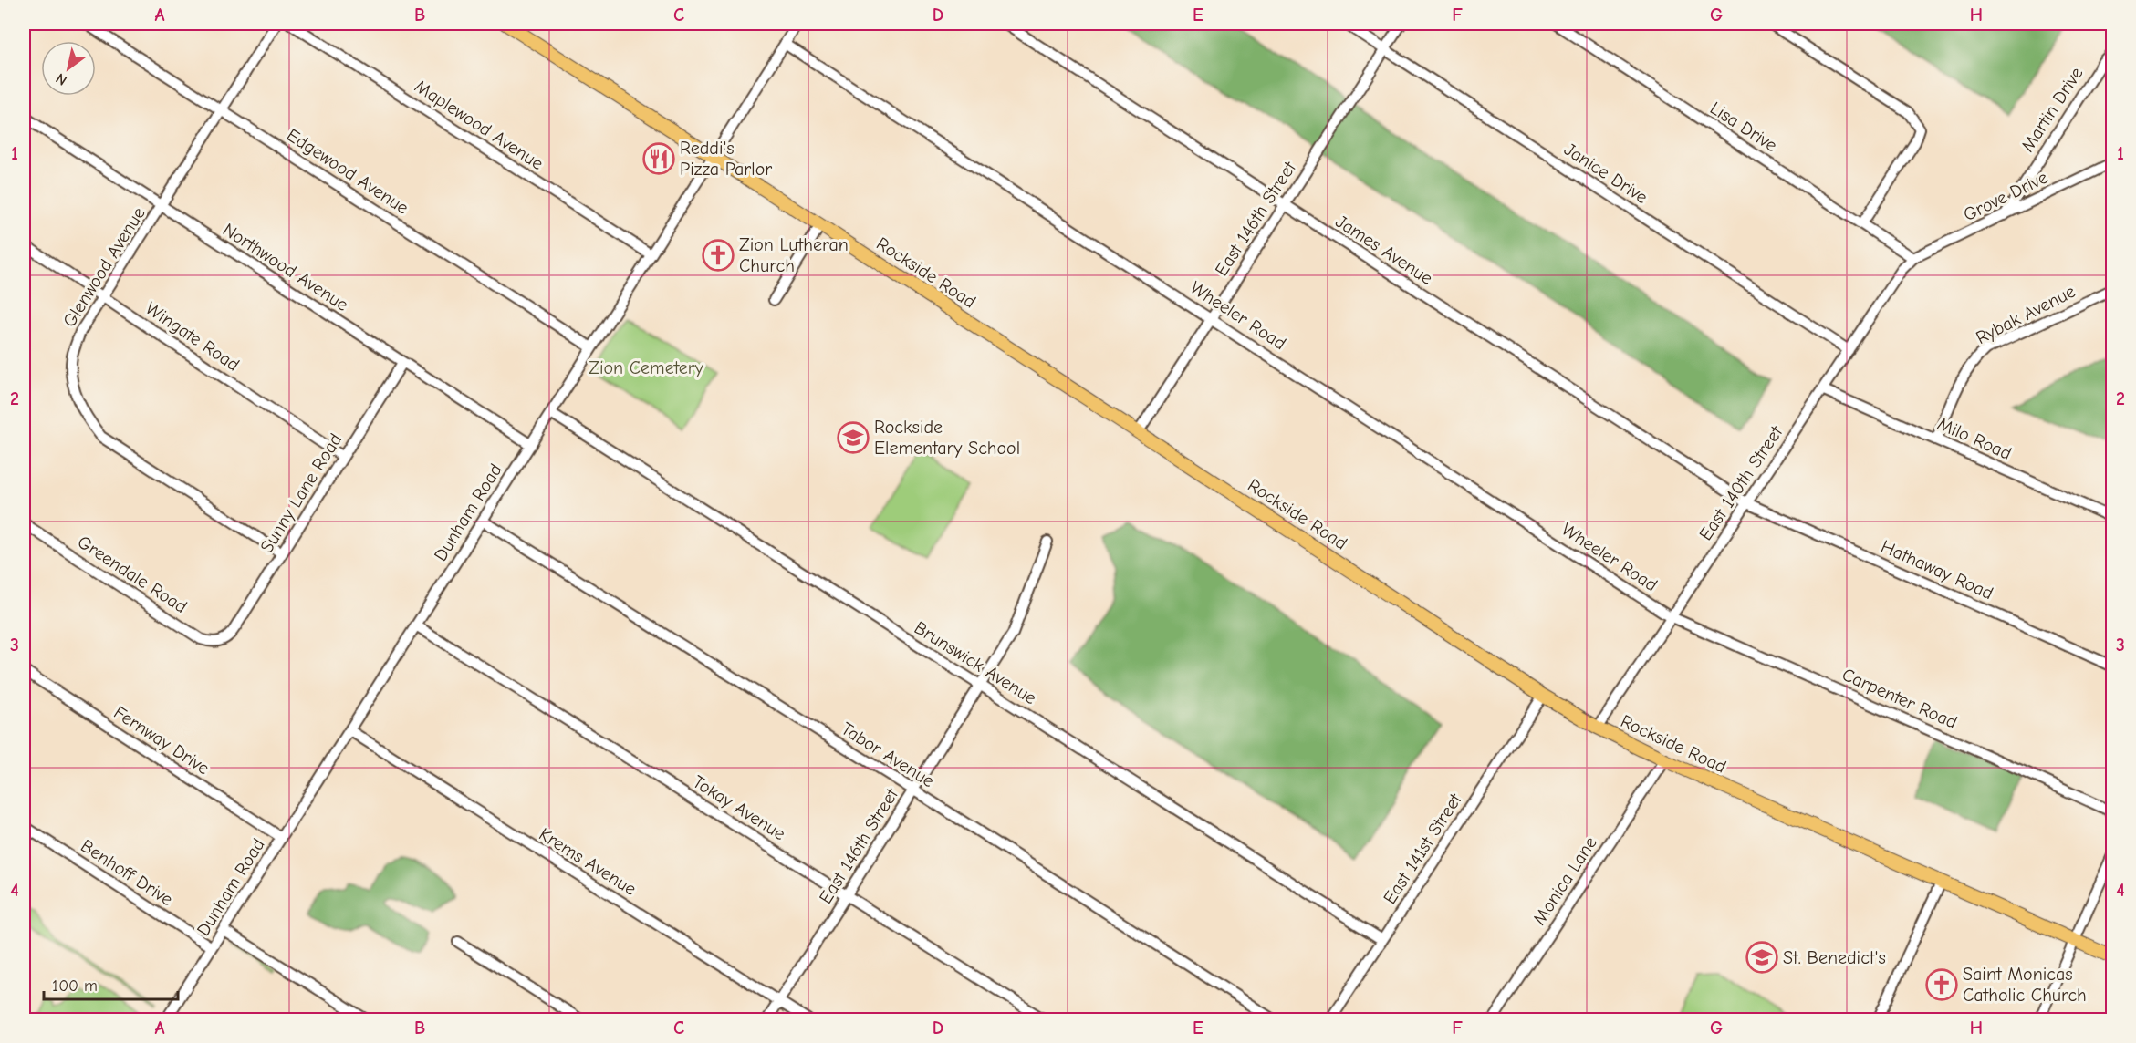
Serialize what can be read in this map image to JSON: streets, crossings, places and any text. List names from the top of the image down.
{
  "streets": {
    "main road": ["Rockside Road"],
    "street": [
      "Martin Drive",
      "Maplewood Avenue",
      "Lisa Drive",
      "Edgewood Avenue",
      "Janice Drive",
      "Grove Drive",
      "East 146th Street",
      "James Avenue",
      "Glenwood Avenue",
      "Northwood Avenue",
      "Rybak Avenue",
      "Wheeler Road",
      "Wingate Road",
      "Milo Road",
      "East 140th Street",
      "Sunny Lane Road",
      "Dunham Road",
      "Hathaway Road",
      "Greendale Road",
      "Brunswick Avenue",
      "Carpenter Road",
      "Fernway Drive",
      "Tabor Avenue",
      "Tokay Avenue",
      "East 141st Street",
      "Krems Avenue",
      "Benhoff Drive",
      "Monica Lane"
    ]
  },
  "crossings": [
    ["Martin Drive", "Grove Drive"],
    ["Maplewood Avenue", "Dunham Road"],
    ["Lisa Drive", "Grove Drive"],
    ["Lisa Drive", "East 140th Street"],
    ["Edgewood Avenue", "Glenwood Avenue"],
    ["Edgewood Avenue", "Dunham Road"],
    ["Janice Drive", "East 146th Street"],
    ["Janice Drive", "East 140th Street"],
    ["Grove Drive", "East 140th Street"],
    ["East 146th Street", "James Avenue"],
    ["East 146th Street", "Rockside Road"],
    ["East 146th Street", "Wheeler Road"],
    ["East 146th Street", "Brunswick Avenue"],
    ["East 146th Street", "Tabor Avenue"],
    ["East 146th Street", "Tokay Avenue"],
    ["East 146th Street", "Krems Avenue"],
    ["James Avenue", "East 140th Street"],
    ["James Avenue", "Hathaway Road"],
    ["Glenwood Avenue", "Northwood Avenue"],
    ["Glenwood Avenue", "Wingate Road"],
    ["Glenwood Avenue", "Sunny Lane Road"],
    ["Northwood Avenue", "Sunny Lane Road"],
    ["Northwood Avenue", "Dunham Road"],
    ["Rockside Road", "East 140th Street"],
    ["Rockside Road", "Dunham Road"],
    ["Rockside Road", "East 141st Street"],
    ["Rockside Road", "Monica Lane"],
    ["Rybak Avenue", "Milo Road"],
    ["Wheeler Road", "East 140th Street"],
    ["Wheeler Road", "Dunham Road"],
    ["Wheeler Road", "Carpenter Road"],
    ["Wingate Road", "Sunny Lane Road"],
    ["Milo Road", "East 140th Street"],
    ["East 140th Street", "Hathaway Road"],
    ["East 140th Street", "Carpenter Road"],
    ["Sunny Lane Road", "Greendale Road"],
    ["Dunham Road", "Brunswick Avenue"],
    ["Dunham Road", "Fernway Drive"],
    ["Dunham Road", "Tabor Avenue"],
    ["Dunham Road", "Tokay Avenue"],
    ["Dunham Road", "Krems Avenue"],
    ["Dunham Road", "Benhoff Drive"],
    ["Brunswick Avenue", "East 141st Street"]
  ],
  "parks": ["Zion Cemetery"],
  "places": {
    "restaurant": ["Reddi's Pizza Parlor"],
    "church": ["Zion Lutheran Church", "Saint Monicas Catholic Church"],
    "school or university": ["Rockside Elementary School", "St. Benedict's"]
  },
  "scale_bar": "100 m",
  "north": "bottom left",
  "grid": {
    "columns": [
      "A",
      "B",
      "C",
      "D",
      "E",
      "F",
      "G",
      "H"
    ],
    "rows": [
      "1",
      "2",
      "3",
      "4"
    ]
  }
}
